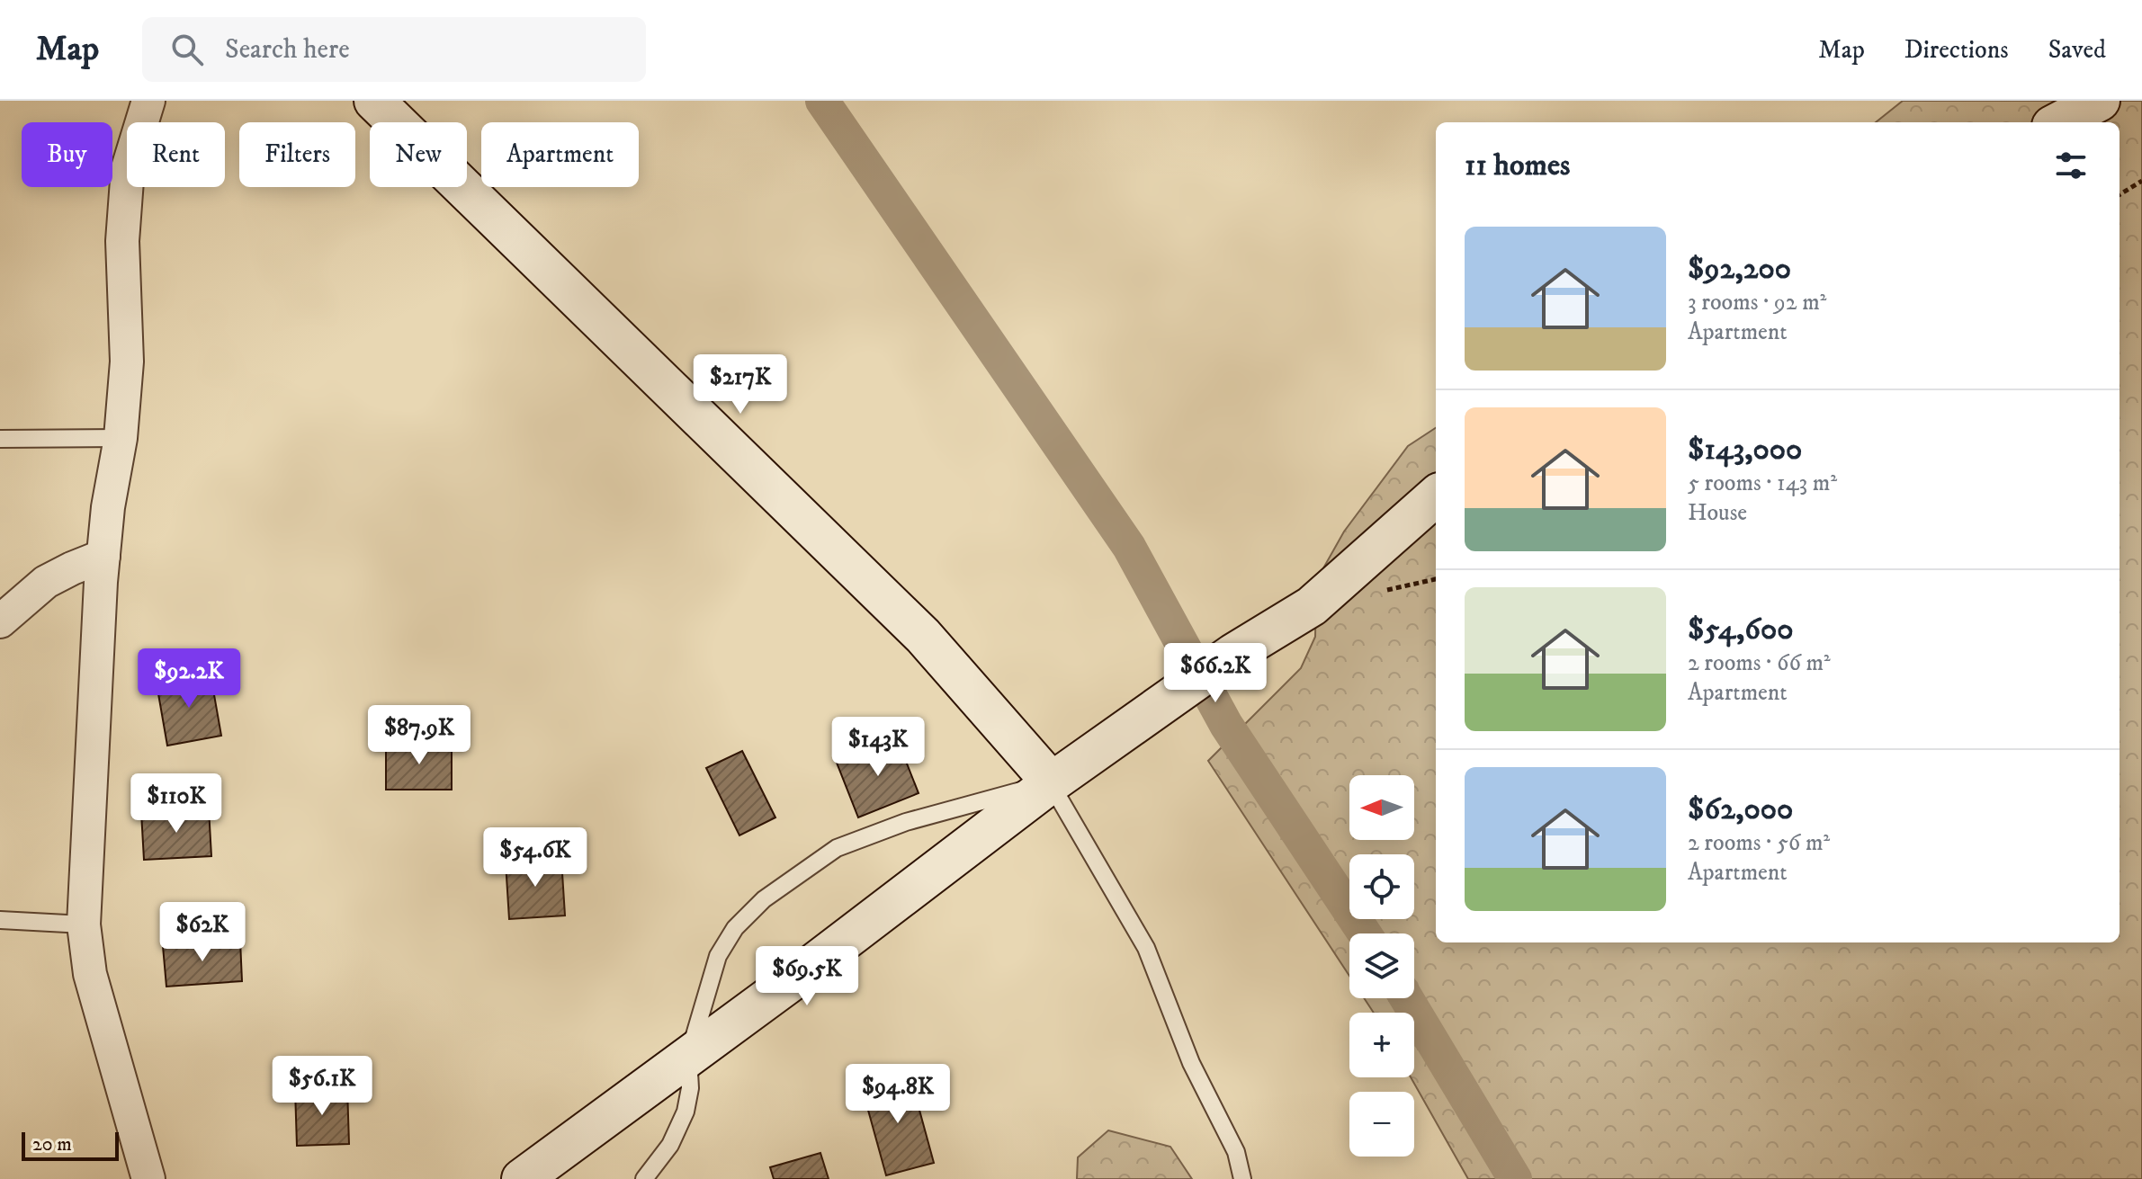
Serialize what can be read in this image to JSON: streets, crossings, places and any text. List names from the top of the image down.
{
  "scale_bar": "20 m",
  "north": "left",
  "page": {
    "header": "Map",
    "search": "Search here",
    "nav": ["Map", "Directions", "Saved"],
    "chip": [
      "Buy",
      "Rent",
      "Filters",
      "New",
      "Apartment"
    ],
    "heading": "11 homes",
    "list": [
      {
        "name": "$92,200",
        "note": "3 rooms · 92 m² · Apartment"
      },
      {
        "name": "$143,000",
        "note": "5 rooms · 143 m² · House"
      },
      {
        "name": "$54,600",
        "note": "2 rooms · 66 m² · Apartment"
      },
      {
        "name": "$62,000",
        "note": "2 rooms · 56 m² · Apartment"
      }
    ],
    "price": [
      "$217K",
      "$66.2K",
      "$92.2K",
      "$87.9K",
      "$143K",
      "$110K",
      "$54.6K",
      "$62K",
      "$69.5K",
      "$56.1K",
      "$94.8K"
    ],
    "map_buttons": ["+", "−"],
    "scale": "20 m"
  }
}
